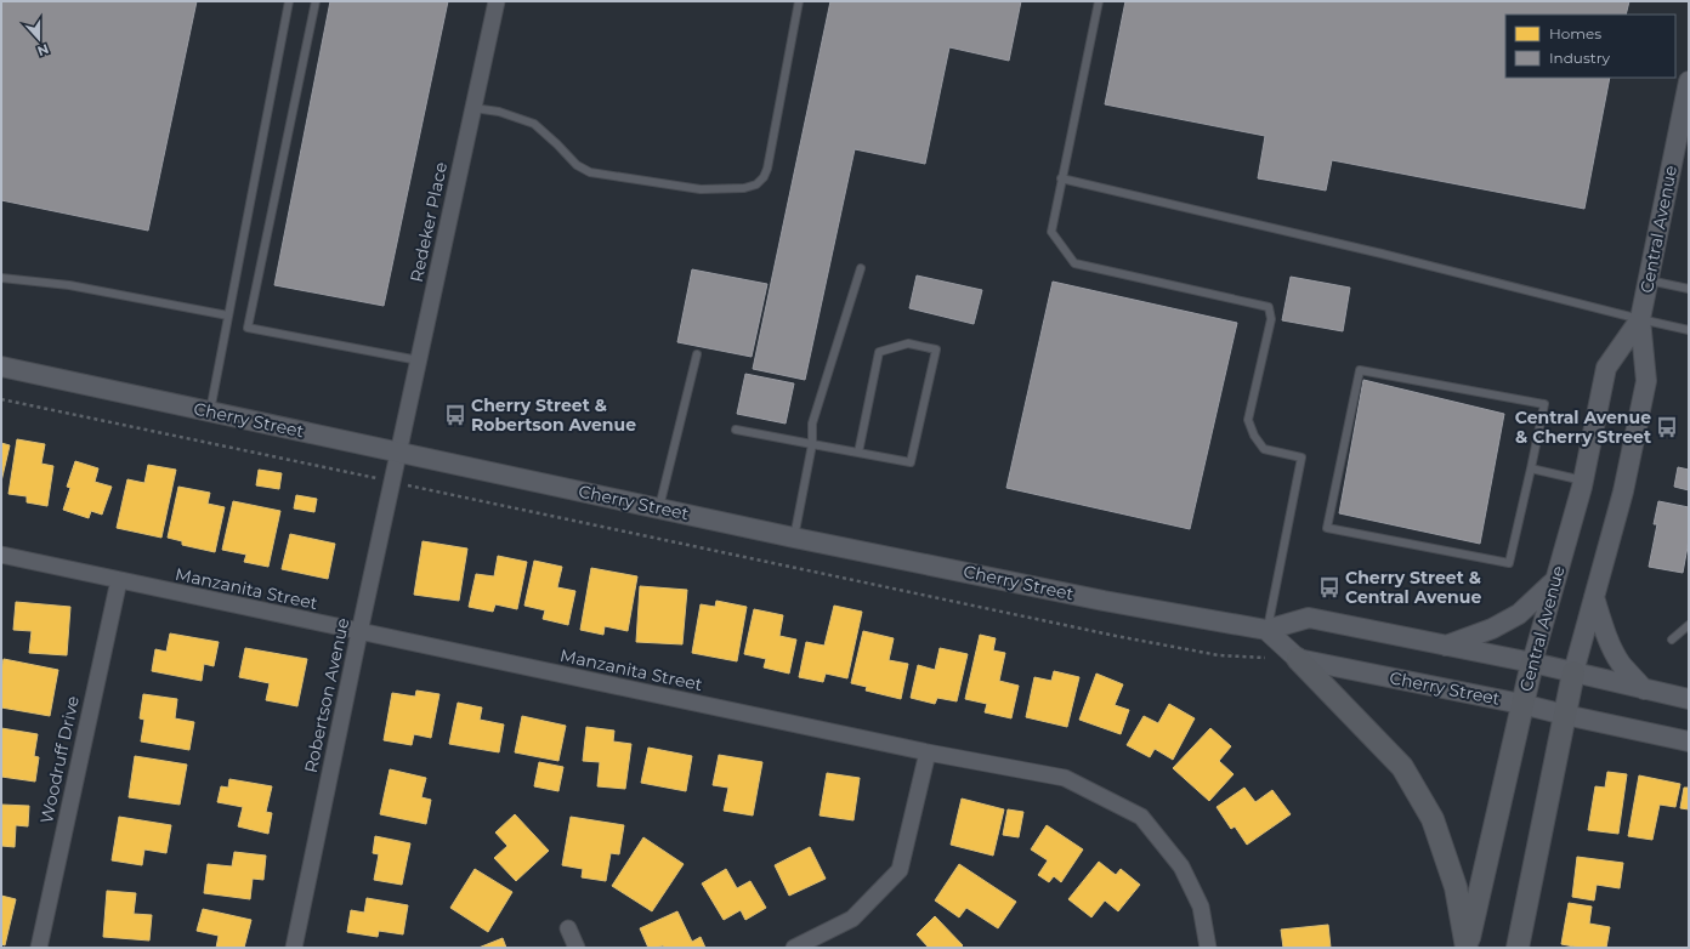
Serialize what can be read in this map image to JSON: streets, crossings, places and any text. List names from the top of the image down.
{
  "streets": {
    "main road": ["Central Avenue"],
    "street": [
      "Redeker Place",
      "Cherry Street",
      "Manzanita Street",
      "Robertson Avenue",
      "Woodruff Drive"
    ]
  },
  "crossings": [
    ["Redeker Place", "Cherry Street"],
    ["Redeker Place", "Robertson Avenue"],
    ["Central Avenue", "Cherry Street"],
    ["Cherry Street", "Robertson Avenue"],
    ["Manzanita Street", "Robertson Avenue"],
    ["Manzanita Street", "Woodruff Drive"]
  ],
  "places": {
    "bus stop": ["Cherry Street & Robertson Avenue", "Central Avenue & Cherry Street", "Cherry Street & Central Avenue"]
  },
  "legend": ["Homes", "Industry"],
  "north": "bottom"
}
